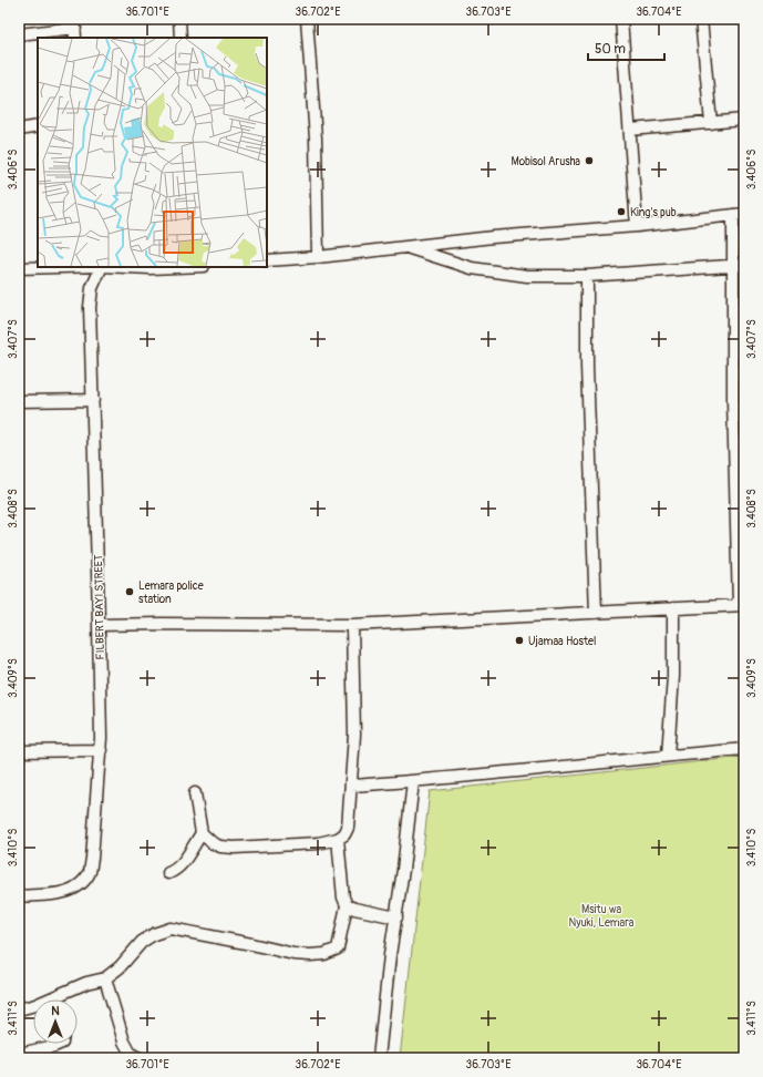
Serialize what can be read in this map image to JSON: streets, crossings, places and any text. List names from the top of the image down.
{
  "streets": {
    "street": ["FILBERT BAYI STREET"]
  },
  "parks": ["Msitu wa Nyuki, Lemara"],
  "places": [
    "Mobisol Arusha",
    "King's pub",
    "Lemara police station",
    "Ujamaa Hostel"
  ],
  "scale_bar": "50 m",
  "north": "top",
  "coordinates": [
    "36.701°E",
    "36.702°E",
    "36.703°E",
    "36.704°E",
    "3.406°S",
    "3.407°S",
    "3.408°S",
    "3.409°S",
    "3.410°S",
    "3.411°S"
  ]
}
